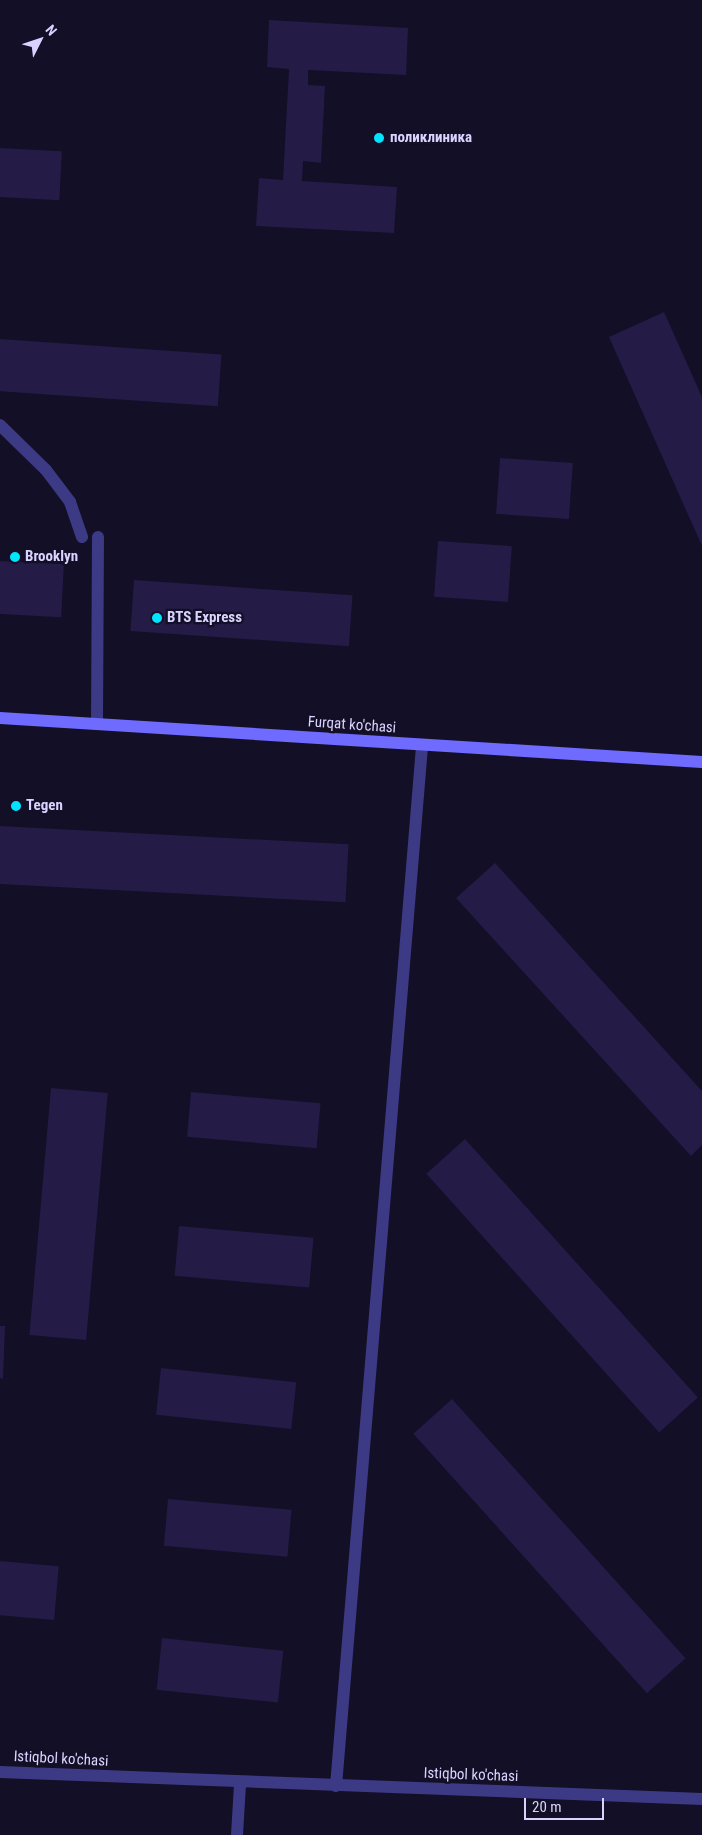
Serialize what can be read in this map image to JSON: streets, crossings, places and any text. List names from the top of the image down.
{
  "streets": {
    "main road": ["Furqat ko'chasi"],
    "street": ["Istiqbol ko'chasi"]
  },
  "places": [
    "поликлиника",
    "Brooklyn",
    "BTS Express",
    "Tegen"
  ],
  "scale_bar": "20 m",
  "north": "top right"
}
